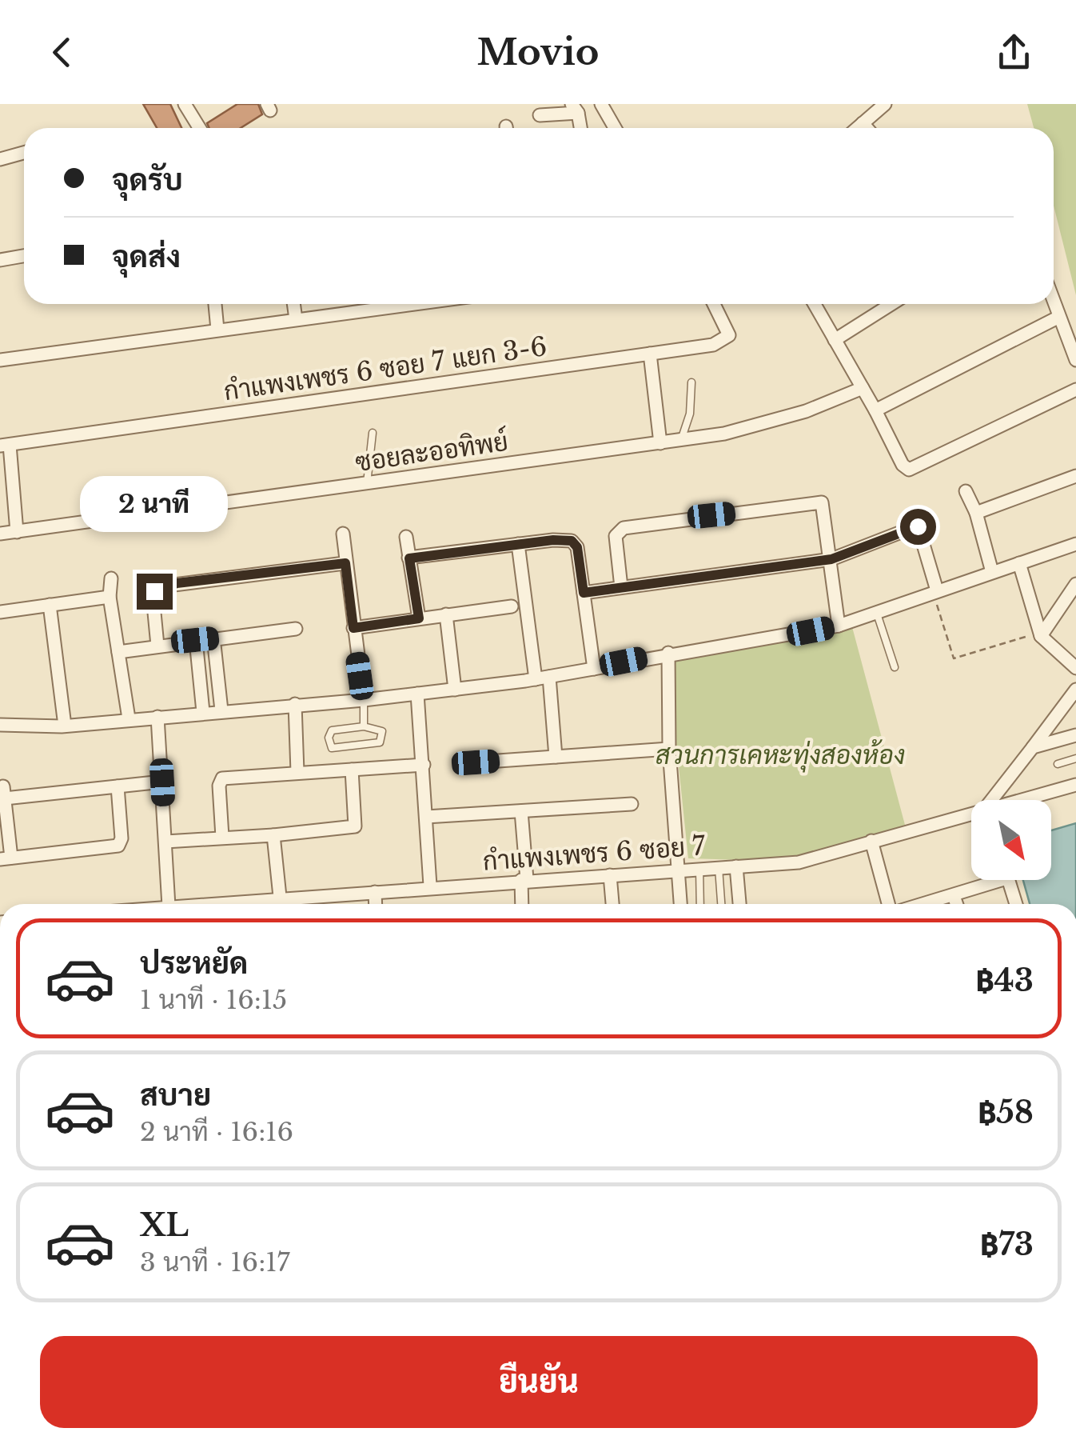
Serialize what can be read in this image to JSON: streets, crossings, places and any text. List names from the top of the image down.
{
  "streets": {
    "street": ["กำแพงเพชร 6 ซอย 7 แยก 3-6", "ซอยละออทิพย์", "กำแพงเพชร 6 ซอย 7"]
  },
  "parks": ["สวนการเคหะทุ่งสองห้อง"],
  "north": "bottom right",
  "page": {
    "header": "Movio",
    "banner": ["จุดรับ", "จุดส่ง"],
    "bubble": "2 นาที",
    "list": [
      {
        "name": "ประหยัด",
        "note": "1 นาที · 16:15",
        "value": "฿43"
      },
      {
        "name": "สบาย",
        "note": "2 นาที · 16:16",
        "value": "฿58"
      },
      {
        "name": "XL",
        "note": "3 นาที · 16:17",
        "value": "฿73"
      }
    ],
    "buttons": "ยืนยัน"
  }
}
